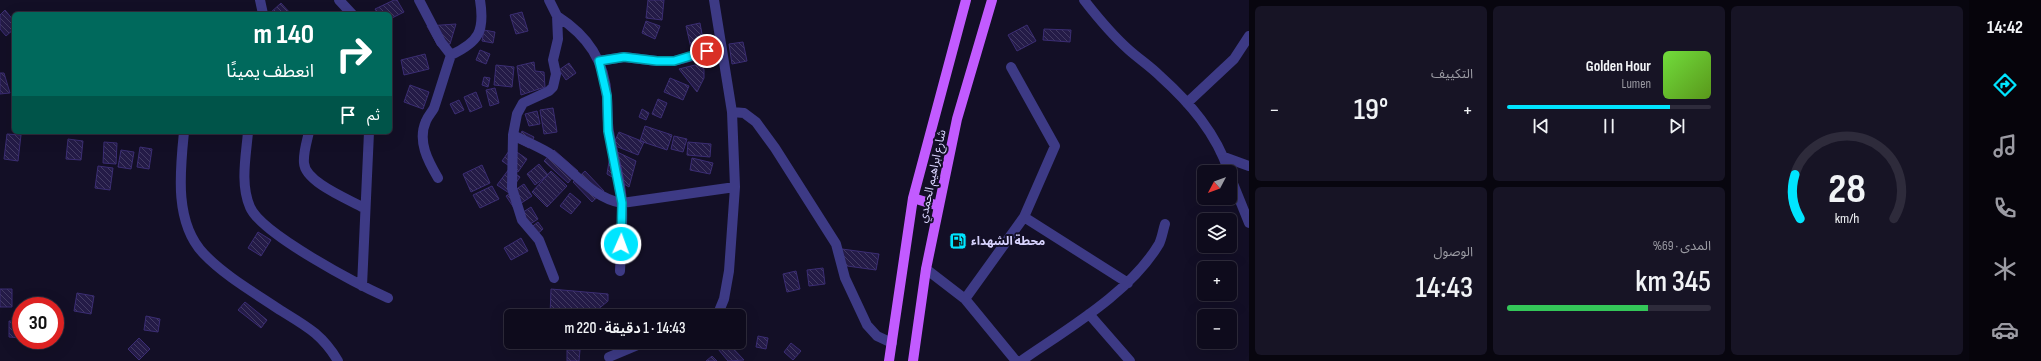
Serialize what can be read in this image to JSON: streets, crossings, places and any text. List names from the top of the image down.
{
  "streets": {
    "main road": ["شارع ابراهيم الحمدي"]
  },
  "places": {
    "fuel station": ["محطة الشهداء"]
  },
  "north": "bottom left",
  "page": {
    "tabs": "14:42",
    "tile": [
      "التكييف",
      ["المدى · 69%", "345 km"],
      ["الوصول", "14:43"]
    ],
    "turn": ["140 m", "انعطف يمينًا"],
    "song": ["Golden Hour", "Lumen"],
    "heat": ["−", "19°", "+"],
    "then": "ثم",
    "map_buttons": ["+", "−"],
    "limit": "30",
    "trip": "14:43 · 1 دقيقة · 220 m",
    "gauge": ["28", "km/h"]
  }
}
